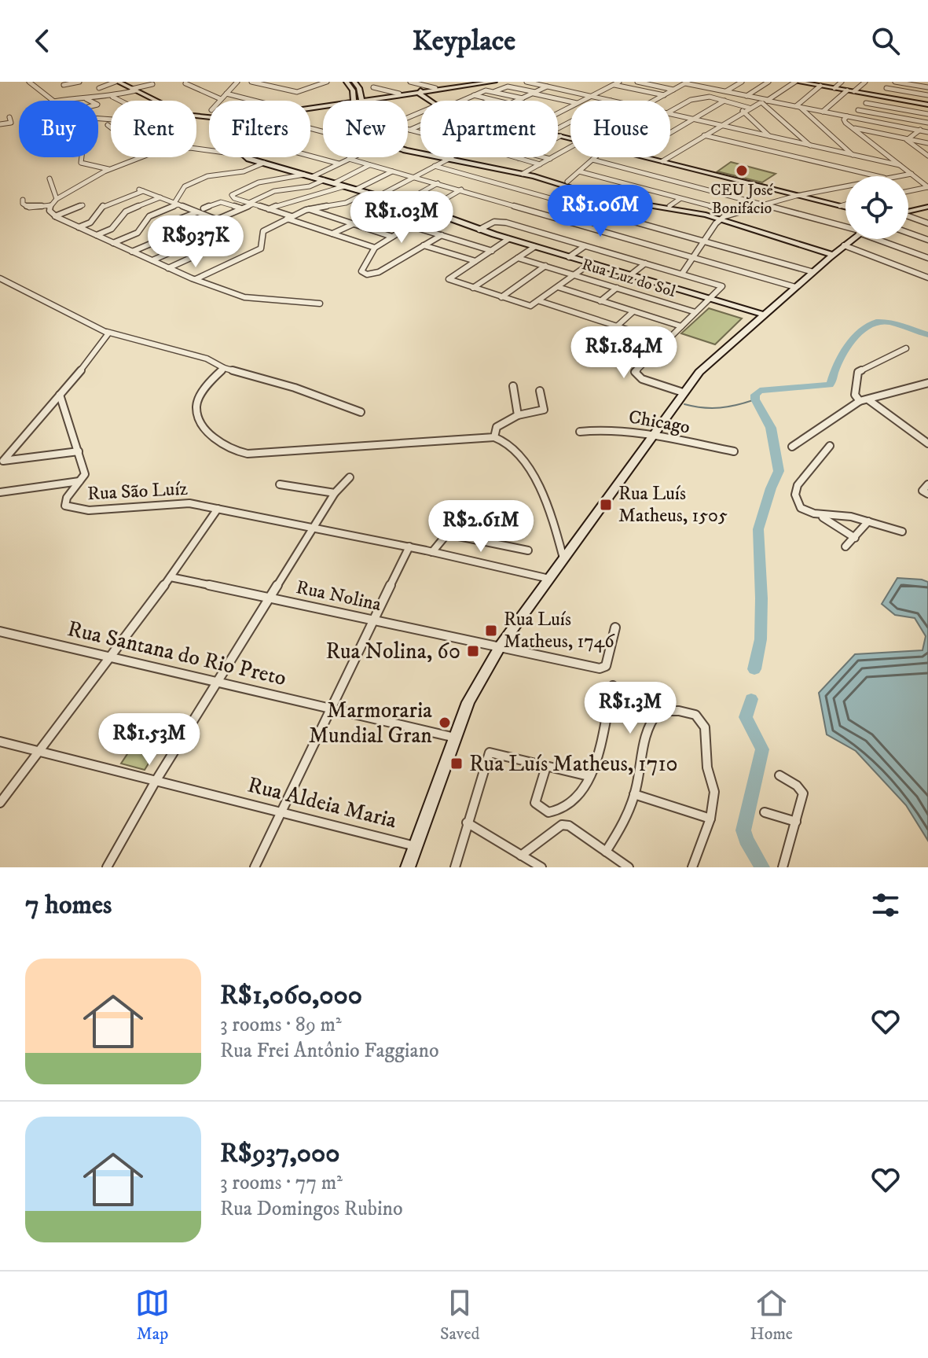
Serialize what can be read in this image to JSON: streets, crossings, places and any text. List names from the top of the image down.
{
  "streets": {
    "street": [
      "Rua Luz do Sol",
      "Chicago",
      "Rua São Luíz",
      "Rua Nolina",
      "Rua Santana do Rio Preto",
      "Rua Aldeia Maria"
    ]
  },
  "places": {
    "other": ["CEU José Bonifácio", "Marmoraria Mundial Gran"],
    "transit": [
      "Rua Luís Matheus, 1505",
      "Rua Luís Matheus, 1746",
      "Rua Nolina, 60",
      "Rua Luís Matheus, 1710"
    ]
  },
  "page": {
    "header": "Keyplace",
    "chip": [
      "Buy",
      "Rent",
      "Filters",
      "New",
      "Apartment",
      "House"
    ],
    "price": [
      "R$1.06M",
      "R$1.03M",
      "R$937K",
      "R$1.84M",
      "R$2.61M",
      "R$1.3M",
      "R$1.53M"
    ],
    "heading": "7 homes",
    "list": [
      {
        "name": "R$1,060,000",
        "note": "3 rooms · 89 m² · Rua Frei Antônio Faggiano"
      },
      {
        "name": "R$937,000",
        "note": "3 rooms · 77 m² · Rua Domingos Rubino"
      }
    ],
    "tabs": ["Map", "Saved", "Home"]
  }
}
